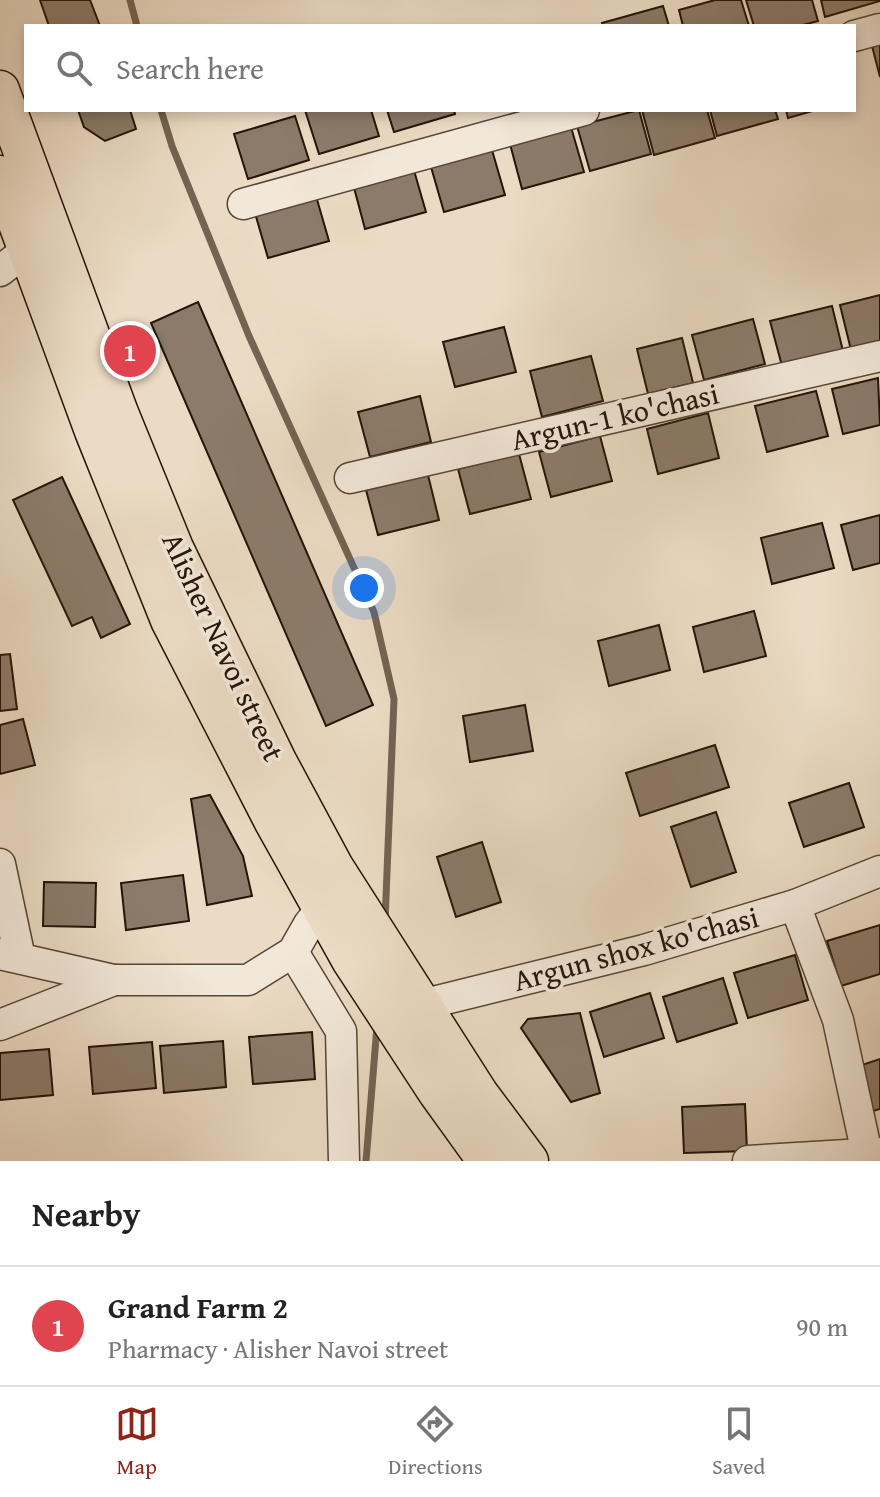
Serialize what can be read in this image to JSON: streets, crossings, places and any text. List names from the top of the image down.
{
  "streets": {
    "main road": ["Alisher Navoi street"],
    "street": ["Argun-1 ko'chasi", "Argun shox ko'chasi"]
  },
  "crossings": [
    ["Alisher Navoi street", "Argun shox ko'chasi"]
  ],
  "page": {
    "search": "Search here",
    "pins": "1",
    "heading": "Nearby",
    "list": [
      {
        "mark": "1",
        "name": "Grand Farm 2",
        "note": "Pharmacy · Alisher Navoi street",
        "value": "90 m"
      }
    ],
    "nav": ["Map", "Directions", "Saved"]
  }
}
